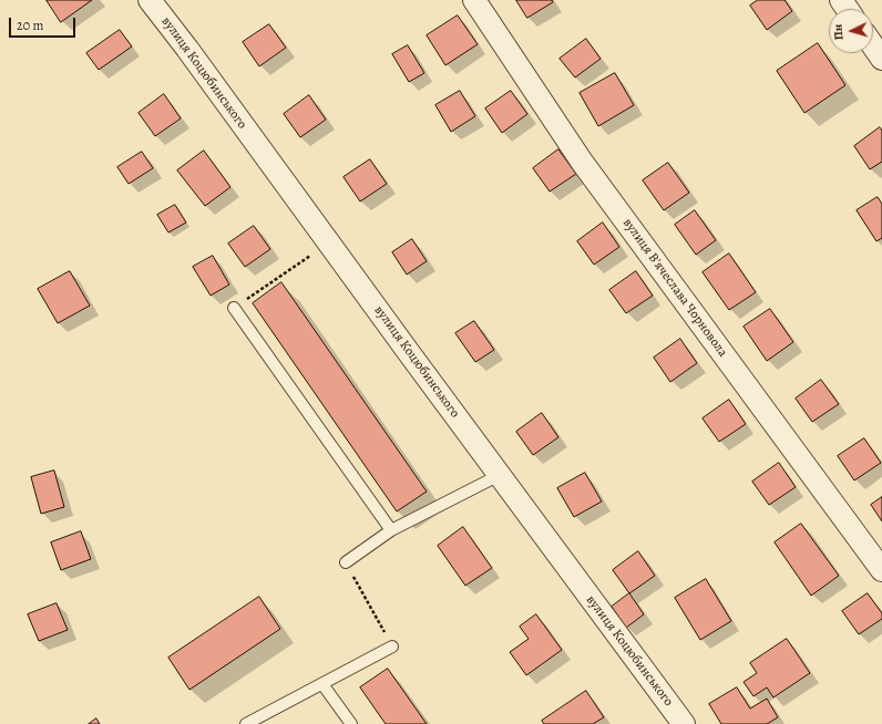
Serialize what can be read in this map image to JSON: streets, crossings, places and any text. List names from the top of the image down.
{
  "streets": {
    "street": ["вулиця Коцюбинського", "вулиця Вʼячеслава Чорновола"]
  },
  "scale_bar": "20 m",
  "north": "left"
}
